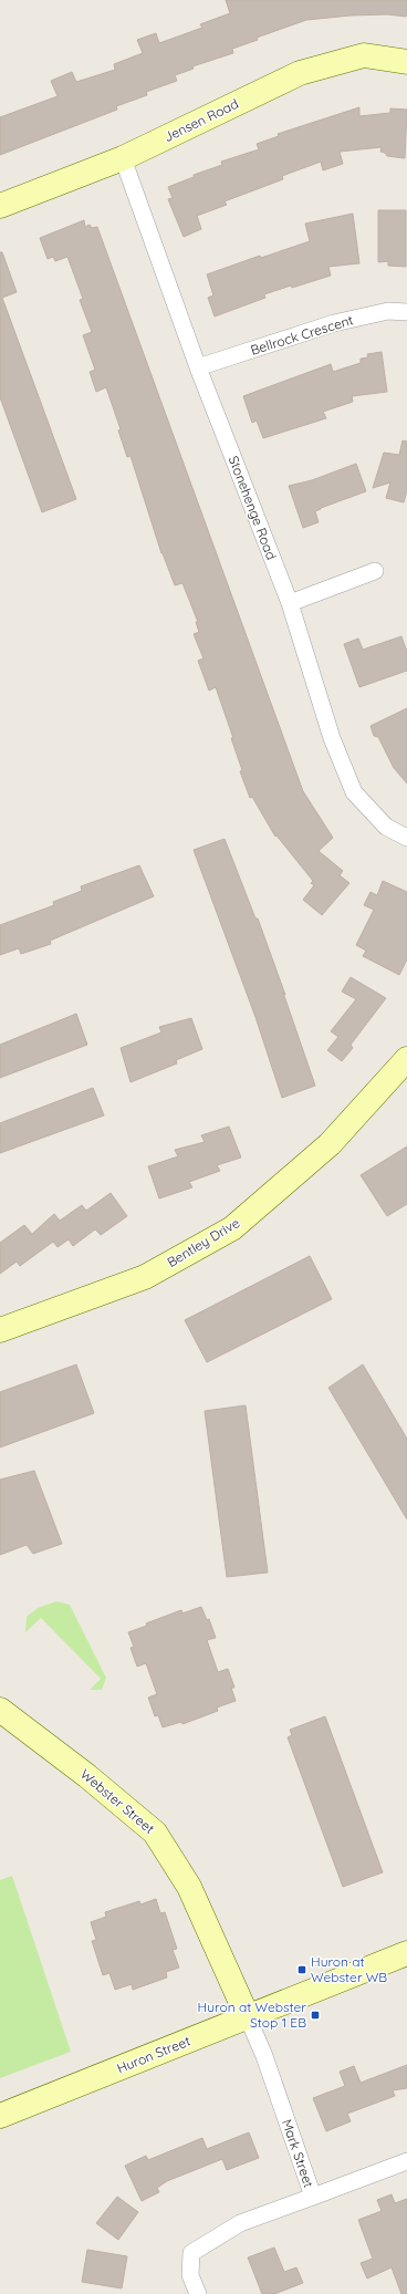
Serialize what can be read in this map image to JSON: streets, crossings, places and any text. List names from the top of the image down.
{
  "streets": {
    "street": [
      "Jensen Road",
      "Bellrock Crescent",
      "Stonehenge Road",
      "Bentley Drive",
      "Webster Street",
      "Huron Street",
      "Mark Street"
    ]
  },
  "crossings": [
    ["Jensen Road", "Stonehenge Road"],
    ["Bellrock Crescent", "Stonehenge Road"],
    ["Webster Street", "Huron Street"],
    ["Webster Street", "Mark Street"],
    ["Huron Street", "Mark Street"]
  ],
  "places": {
    "transit": ["Huron at Webster WB", "Huron at Webster Stop 1 EB"]
  }
}
